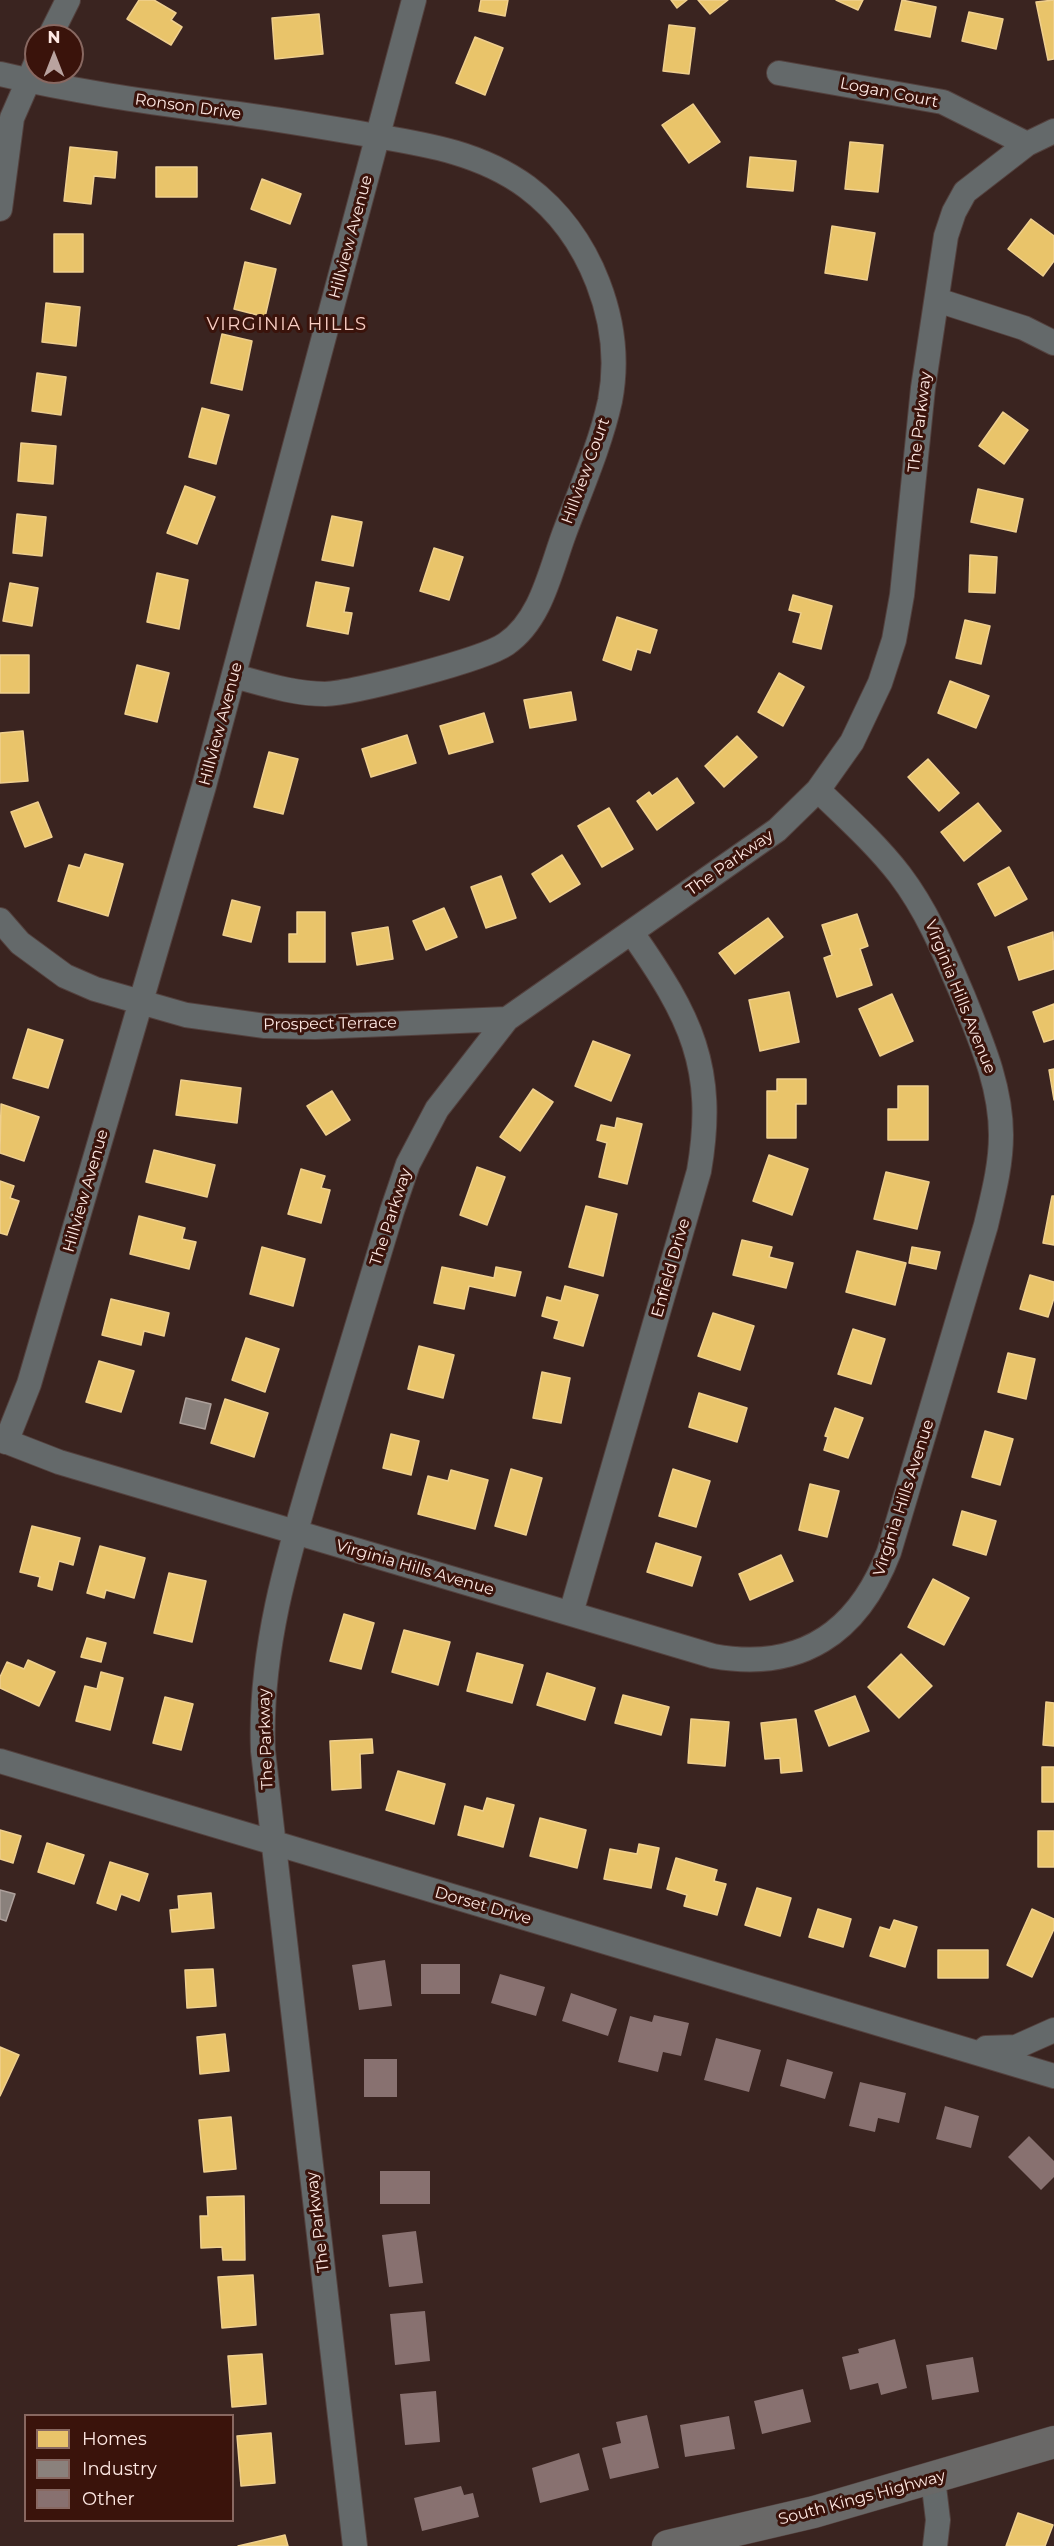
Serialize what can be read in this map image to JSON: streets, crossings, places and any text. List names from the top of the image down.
{
  "streets": {
    "main road": ["South Kings Highway"],
    "street": [
      "Logan Court",
      "Ronson Drive",
      "Hillview Avenue",
      "The Parkway",
      "Hillview Court",
      "Virginia Hills Avenue",
      "Prospect Terrace",
      "Enfield Drive",
      "Dorset Drive"
    ]
  },
  "crossings": [
    ["Logan Court", "The Parkway"],
    ["Ronson Drive", "Hillview Avenue"],
    ["Ronson Drive", "Hillview Court"],
    ["Hillview Avenue", "Hillview Court"],
    ["Hillview Avenue", "Virginia Hills Avenue"],
    ["Hillview Avenue", "Prospect Terrace"],
    ["The Parkway", "Virginia Hills Avenue"],
    ["The Parkway", "Prospect Terrace"],
    ["The Parkway", "Enfield Drive"],
    ["The Parkway", "Dorset Drive"],
    ["Virginia Hills Avenue", "Enfield Drive"]
  ],
  "districts": ["VIRGINIA HILLS"],
  "legend": ["Homes", "Industry", "Other"],
  "north": "top"
}
